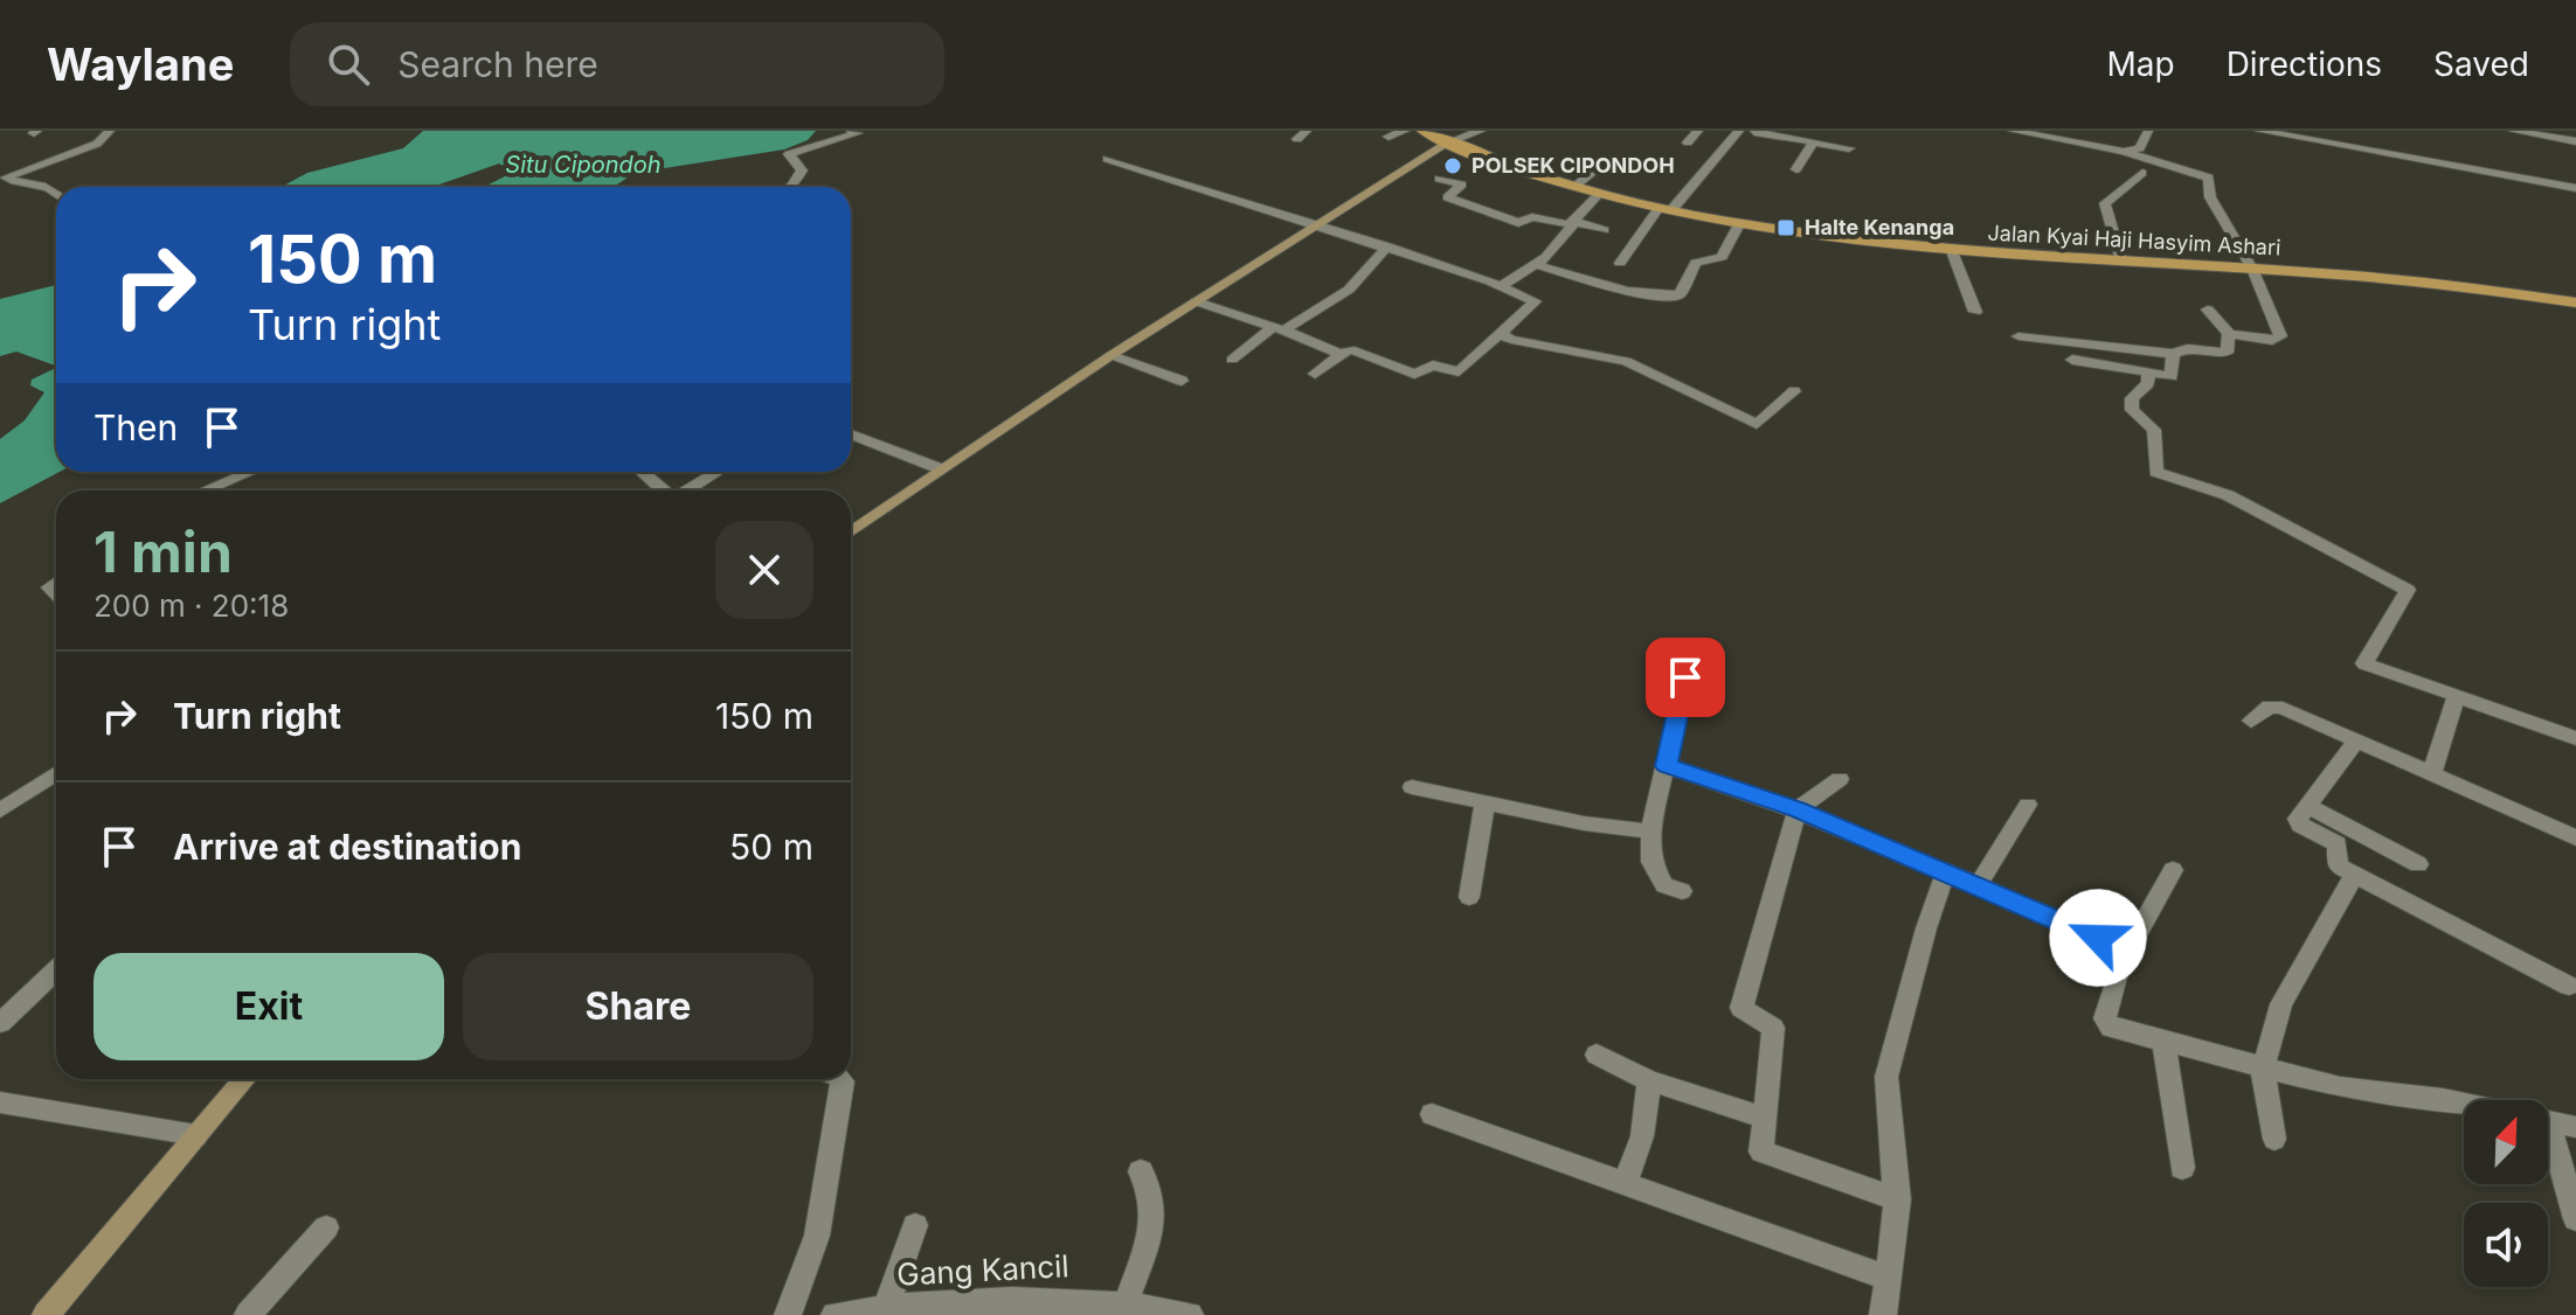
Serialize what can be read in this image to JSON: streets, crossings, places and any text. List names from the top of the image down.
{
  "streets": {
    "main road": ["Jalan Kyai Haji Hasyim Ashari"],
    "street": ["Gang Kancil"]
  },
  "water": ["Situ Cipondoh"],
  "places": {
    "other": ["POLSEK CIPONDOH"],
    "transit": ["Halte Kenanga"]
  },
  "north": "top right",
  "page": {
    "header": "Waylane",
    "search": "Search here",
    "nav": ["Map", "Directions", "Saved"],
    "turn": ["150 m", "Turn right"],
    "then": "Then",
    "heading": ["1 min", "200 m · 20:18"],
    "list": [
      {
        "name": "Turn right",
        "value": "150 m"
      },
      {
        "name": "Arrive at destination",
        "value": "50 m"
      }
    ],
    "buttons": ["Exit", "Share"]
  }
}
